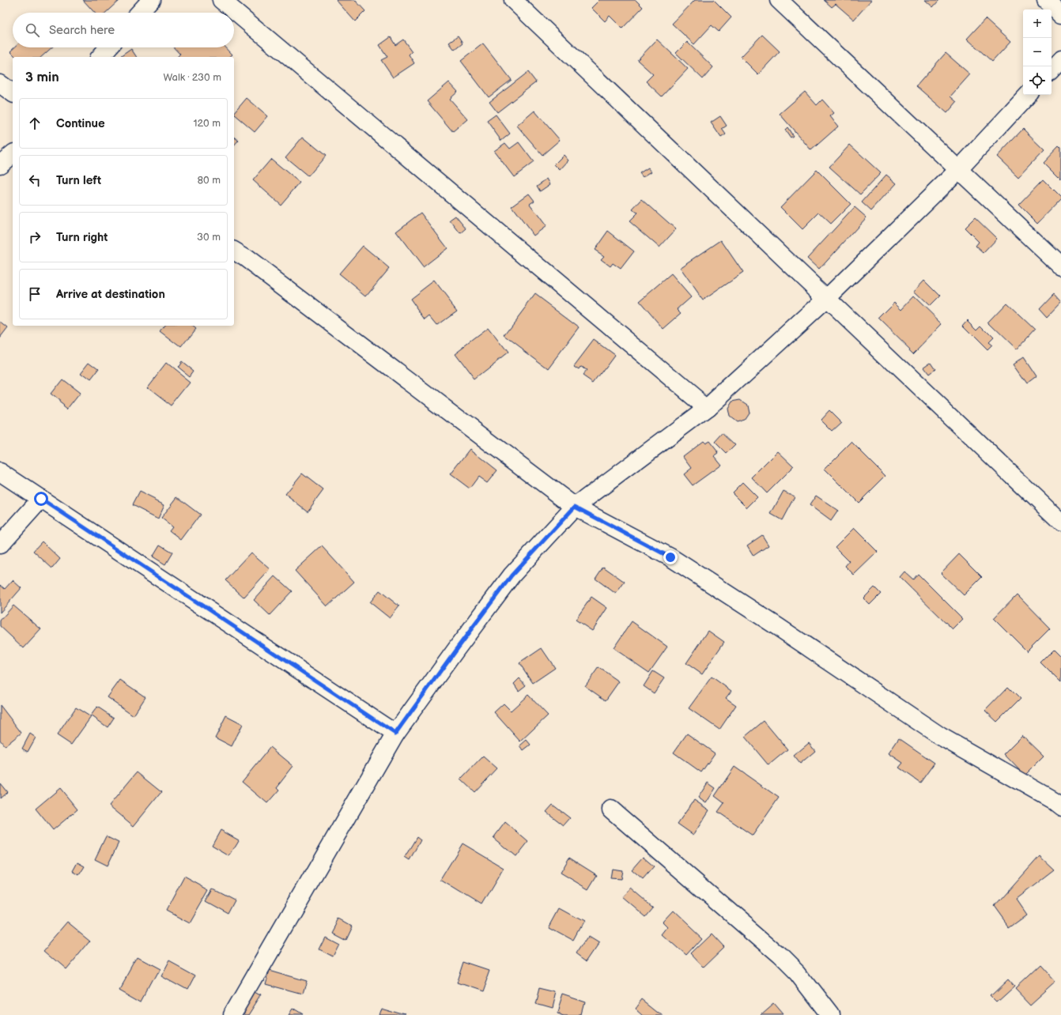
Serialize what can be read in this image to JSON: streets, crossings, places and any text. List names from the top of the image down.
{
  "page": {
    "map_buttons": ["+", "−"],
    "search": "Search here",
    "heading": ["3 min", "Walk · 230 m"],
    "list": [
      ["Continue", "120 m"],
      ["Turn left", "80 m"],
      ["Turn right", "30 m"],
      "Arrive at destination"
    ]
  }
}
